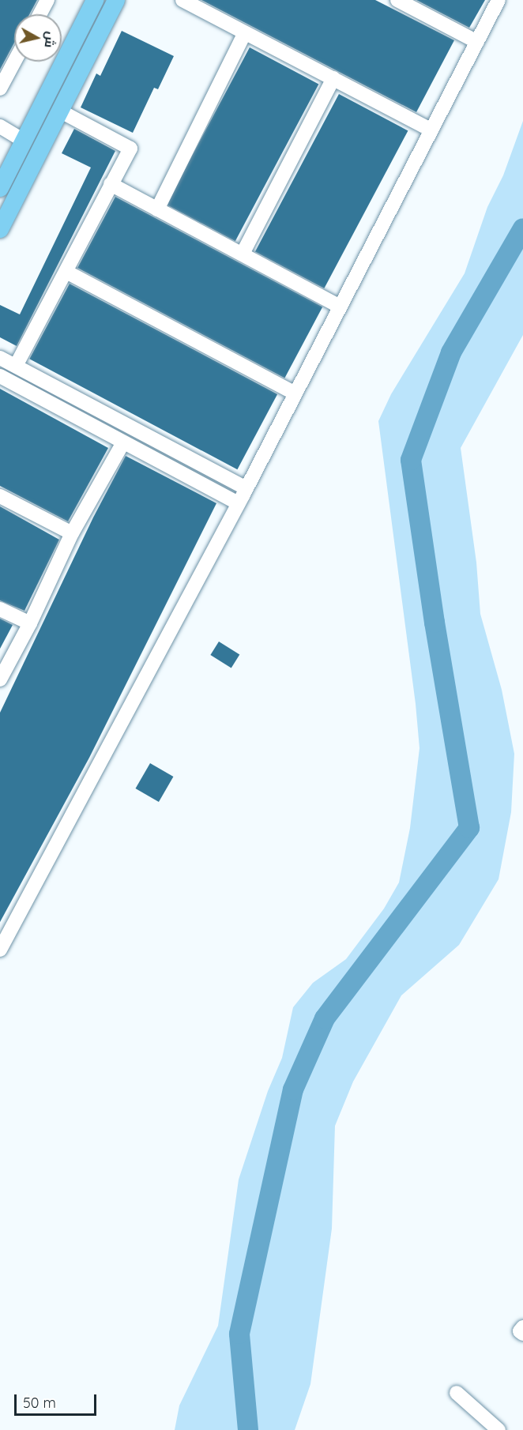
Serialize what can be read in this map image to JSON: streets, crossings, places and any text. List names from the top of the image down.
{
  "scale_bar": "50 m",
  "north": "right"
}
